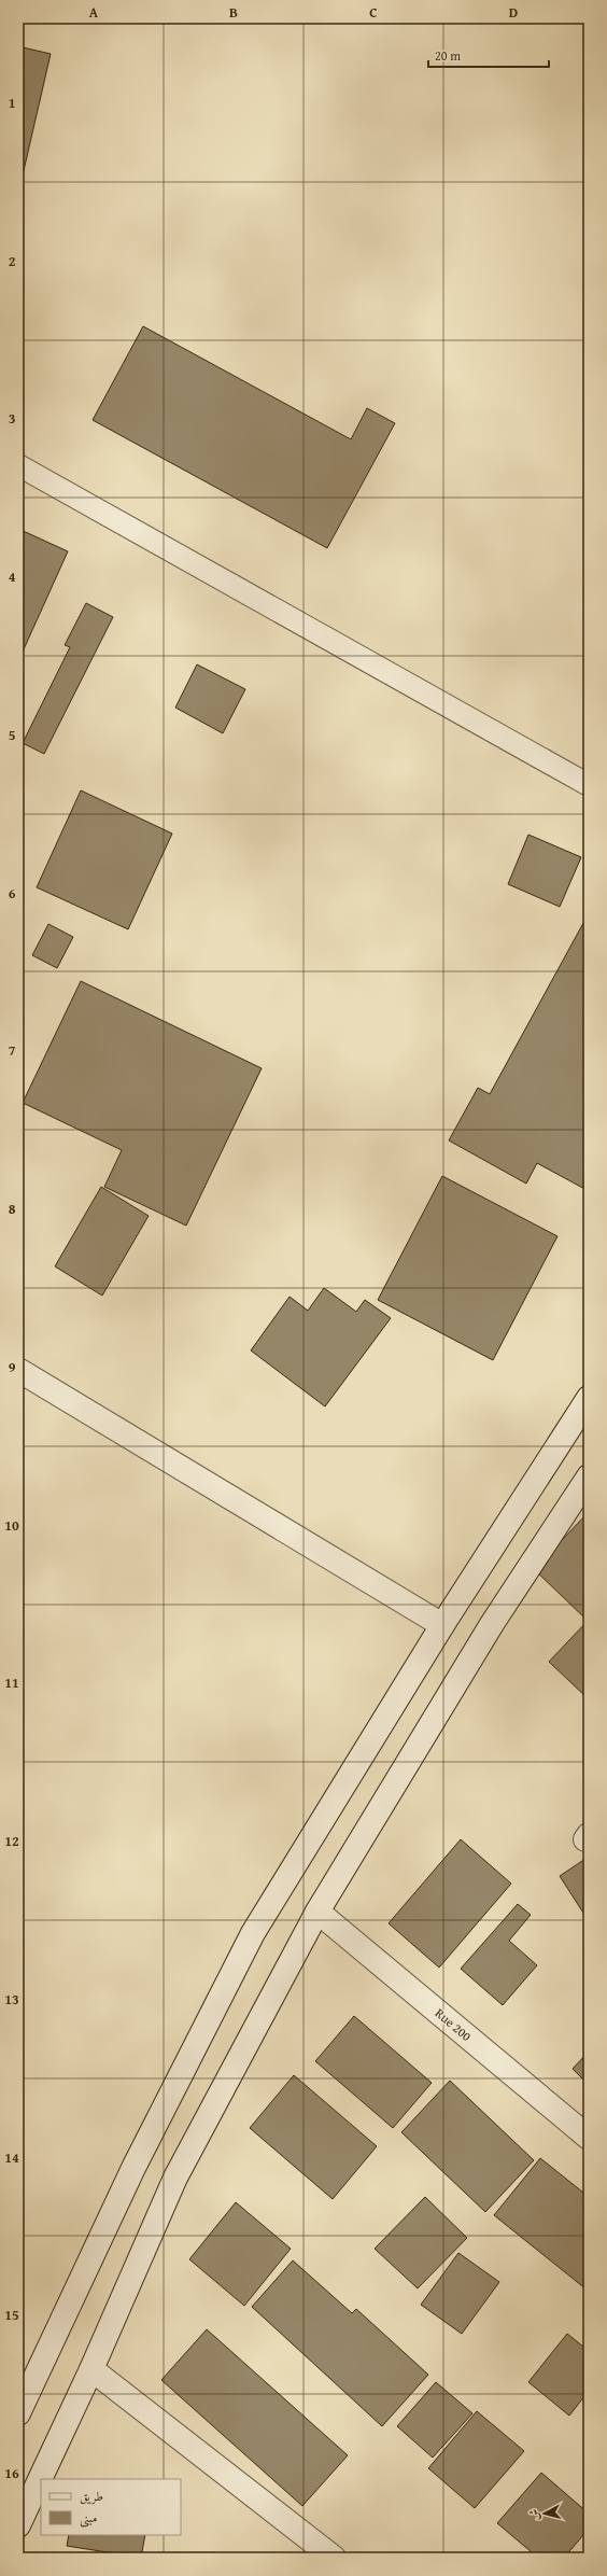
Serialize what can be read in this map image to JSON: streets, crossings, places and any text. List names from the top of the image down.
{
  "streets": {
    "main road": ["Rue 200"]
  },
  "legend": ["طريق", "مبنى"],
  "scale_bar": "20 m",
  "north": "left",
  "grid": {
    "columns": [
      "A",
      "B",
      "C",
      "D"
    ],
    "rows": [
      "1",
      "2",
      "3",
      "4",
      "5",
      "6",
      "7",
      "8",
      "9",
      "10",
      "11",
      "12",
      "13",
      "14",
      "15",
      "16"
    ]
  }
}
